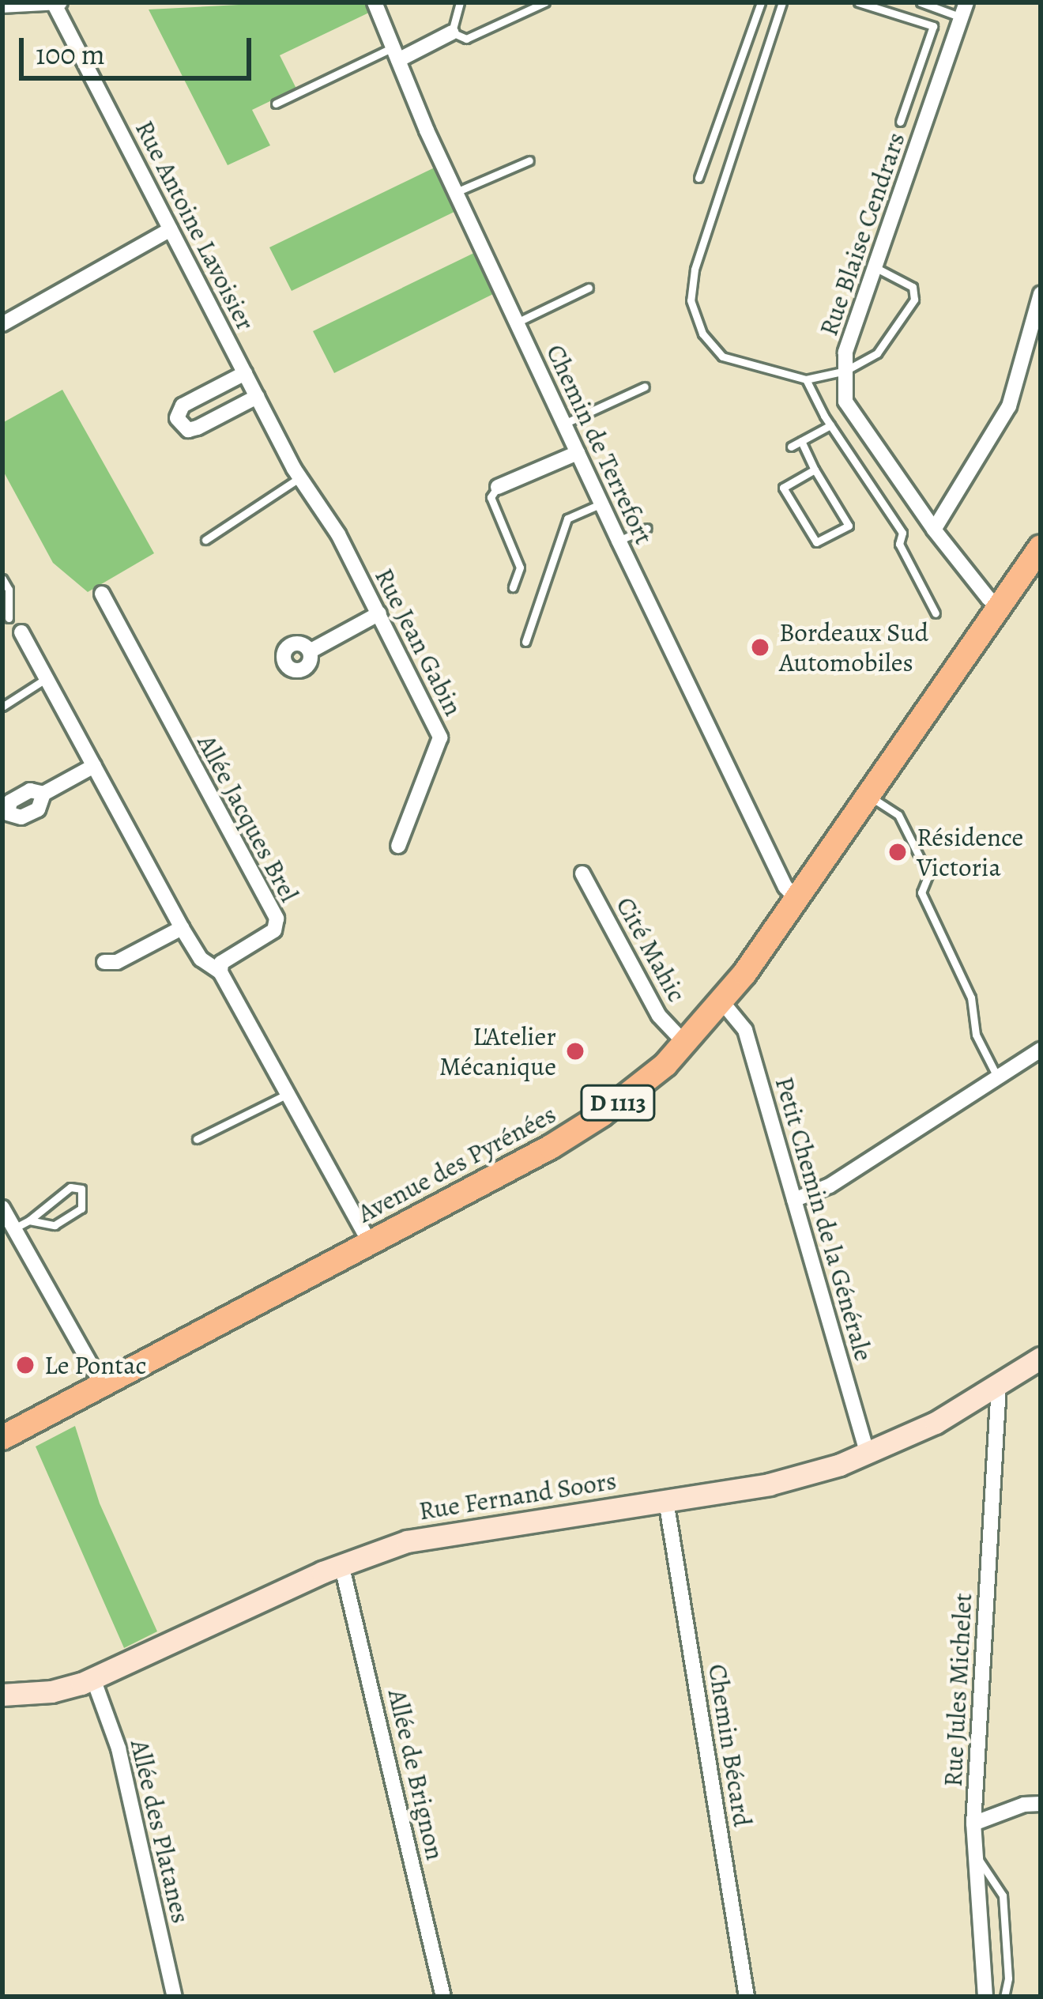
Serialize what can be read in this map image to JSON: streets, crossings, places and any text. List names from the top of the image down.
{
  "streets": {
    "main road": ["D 1113", "Avenue des Pyrénées"],
    "street": [
      "Rue Antoine Lavoisier",
      "Rue Blaise Cendrars",
      "Chemin de Terrefort",
      "Rue Jean Gabin",
      "Allée Jacques Brel",
      "Cité Mahic",
      "Petit Chemin de la Générale",
      "Rue Fernand Soors",
      "Rue Jules Michelet",
      "Chemin Bécard",
      "Allée de Brignon",
      "Allée des Platanes"
    ]
  },
  "crossings": [
    ["Rue Antoine Lavoisier", "Rue Jean Gabin"],
    ["Rue Blaise Cendrars", "Avenue des Pyrénées"],
    ["Chemin de Terrefort", "Avenue des Pyrénées"],
    ["Cité Mahic", "Avenue des Pyrénées"],
    ["Avenue des Pyrénées", "Petit Chemin de la Générale"],
    ["Petit Chemin de la Générale", "Rue Fernand Soors"],
    ["Rue Fernand Soors", "Rue Jules Michelet"],
    ["Rue Fernand Soors", "Chemin Bécard"],
    ["Rue Fernand Soors", "Allée de Brignon"],
    ["Rue Fernand Soors", "Allée des Platanes"]
  ],
  "places": [
    "Bordeaux Sud Automobiles",
    "Résidence Victoria",
    "L'Atelier Mécanique",
    "Le Pontac"
  ],
  "scale_bar": "100 m"
}
